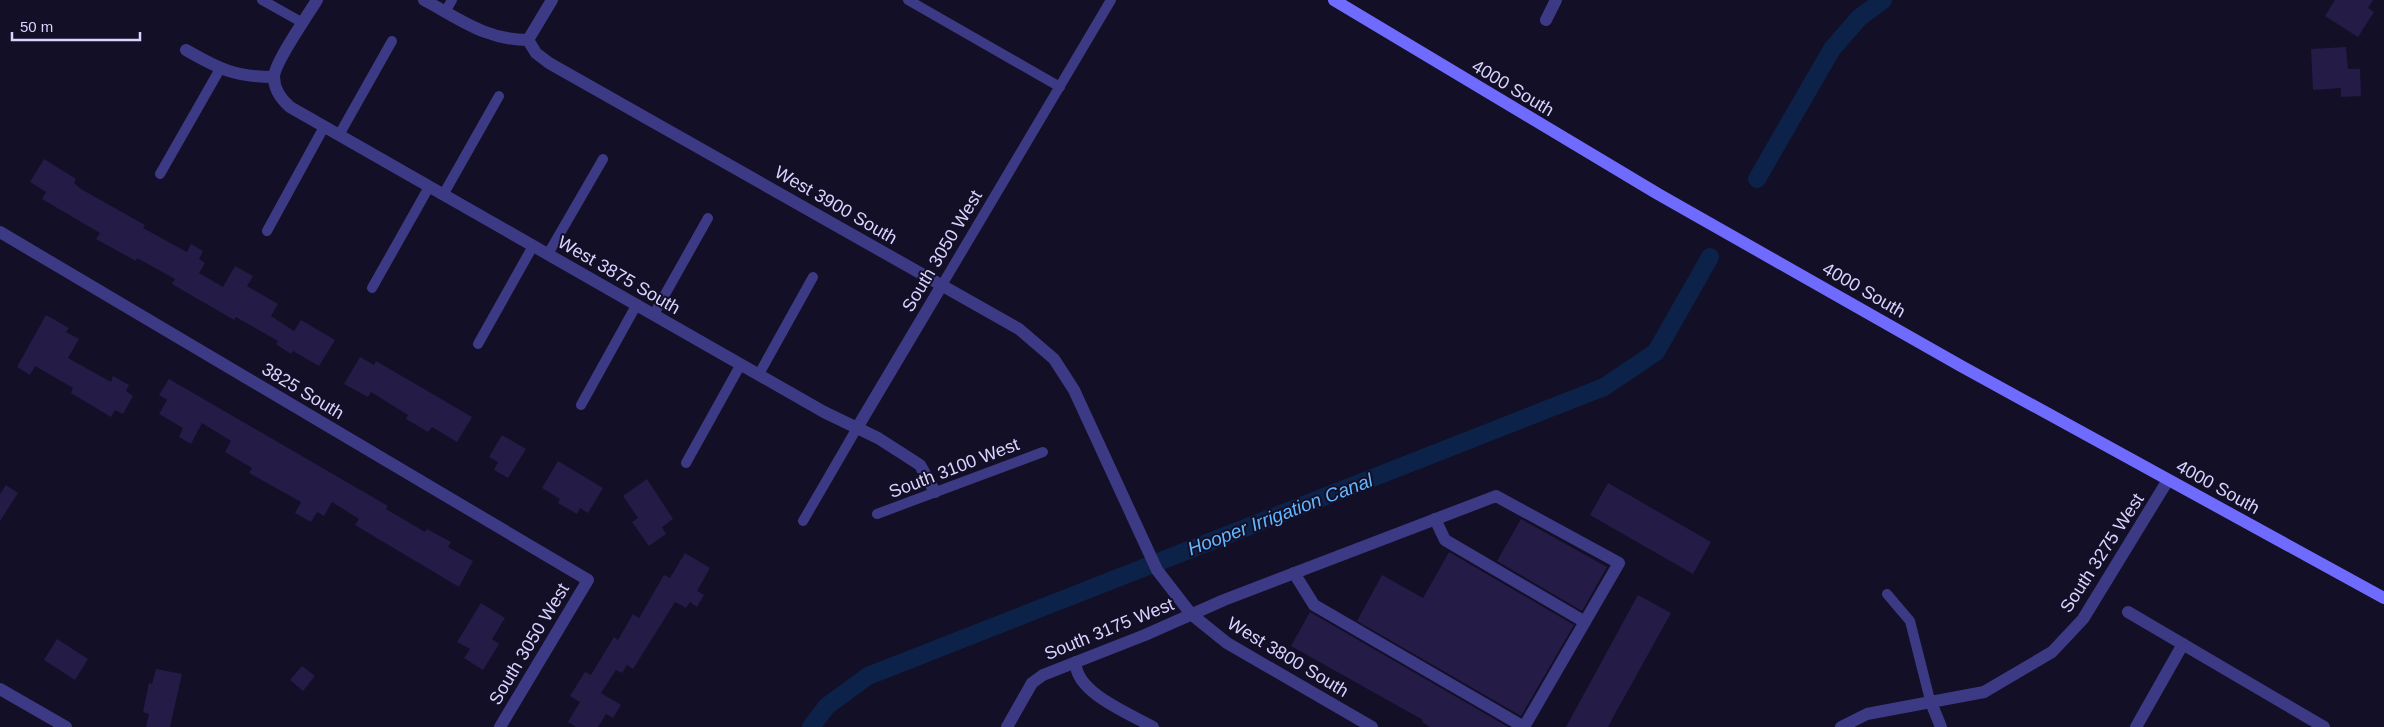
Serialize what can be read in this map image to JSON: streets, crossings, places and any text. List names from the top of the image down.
{
  "streets": {
    "main road": ["4000 South"],
    "street": [
      "West 3900 South",
      "South 3050 West",
      "West 3875 South",
      "3825 South",
      "South 3275 West",
      "South 3175 West",
      "West 3800 South"
    ],
    "lane": ["South 3100 West"]
  },
  "crossings": [
    ["4000 South", "South 3275 West"],
    ["West 3900 South", "South 3050 West"],
    ["West 3900 South", "West 3800 South"],
    ["South 3050 West", "West 3875 South"],
    ["South 3050 West", "3825 South"],
    ["West 3875 South", "South 3100 West"],
    ["South 3175 West", "West 3800 South"]
  ],
  "water": ["Hooper Irrigation Canal"],
  "scale_bar": "50 m"
}
